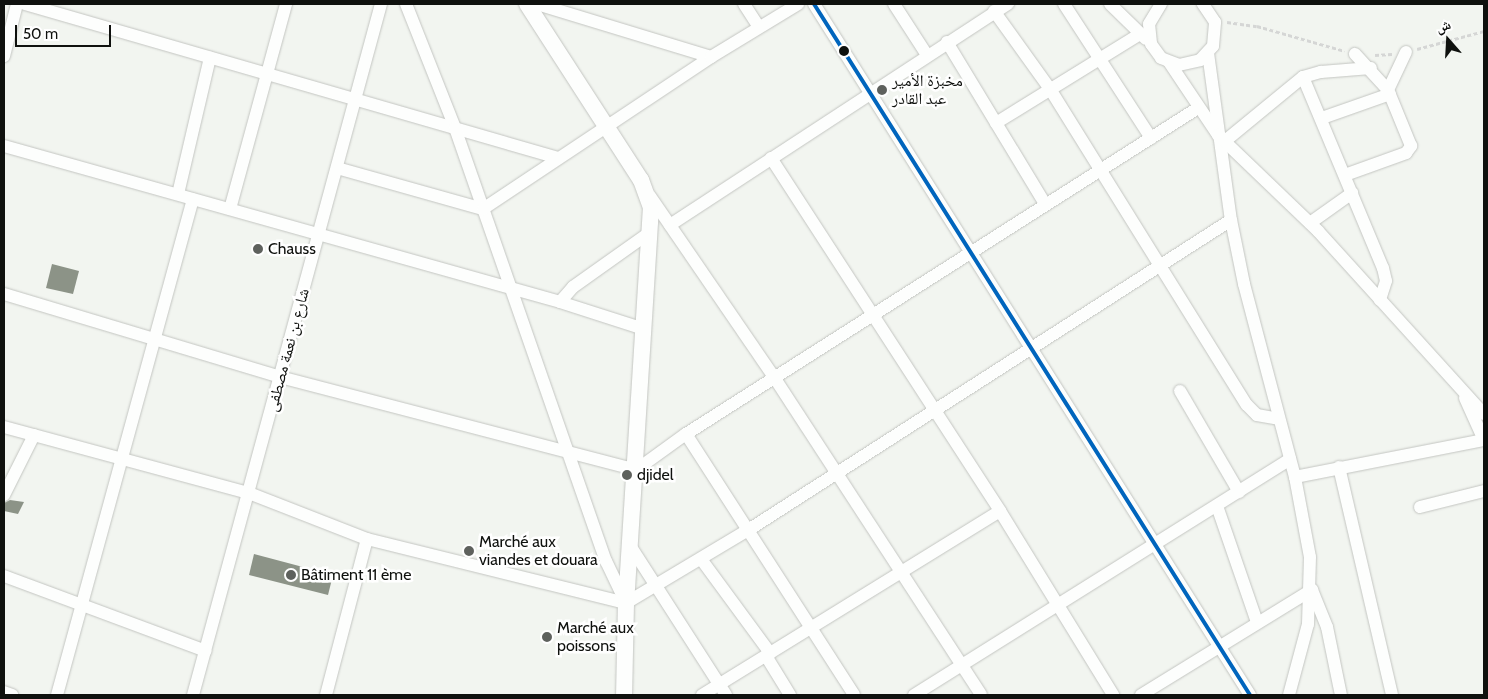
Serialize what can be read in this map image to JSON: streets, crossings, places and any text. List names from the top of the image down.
{
  "streets": {
    "street": ["شارع بن نعمة مصطفى"]
  },
  "places": [
    "مخبزة الأمير عبد القادر",
    "Chauss",
    "djidel",
    "Marché aux viandes et douara",
    "Bâtiment 11 ème",
    "Marché aux poissons"
  ],
  "scale_bar": "50 m",
  "north": "top"
}
